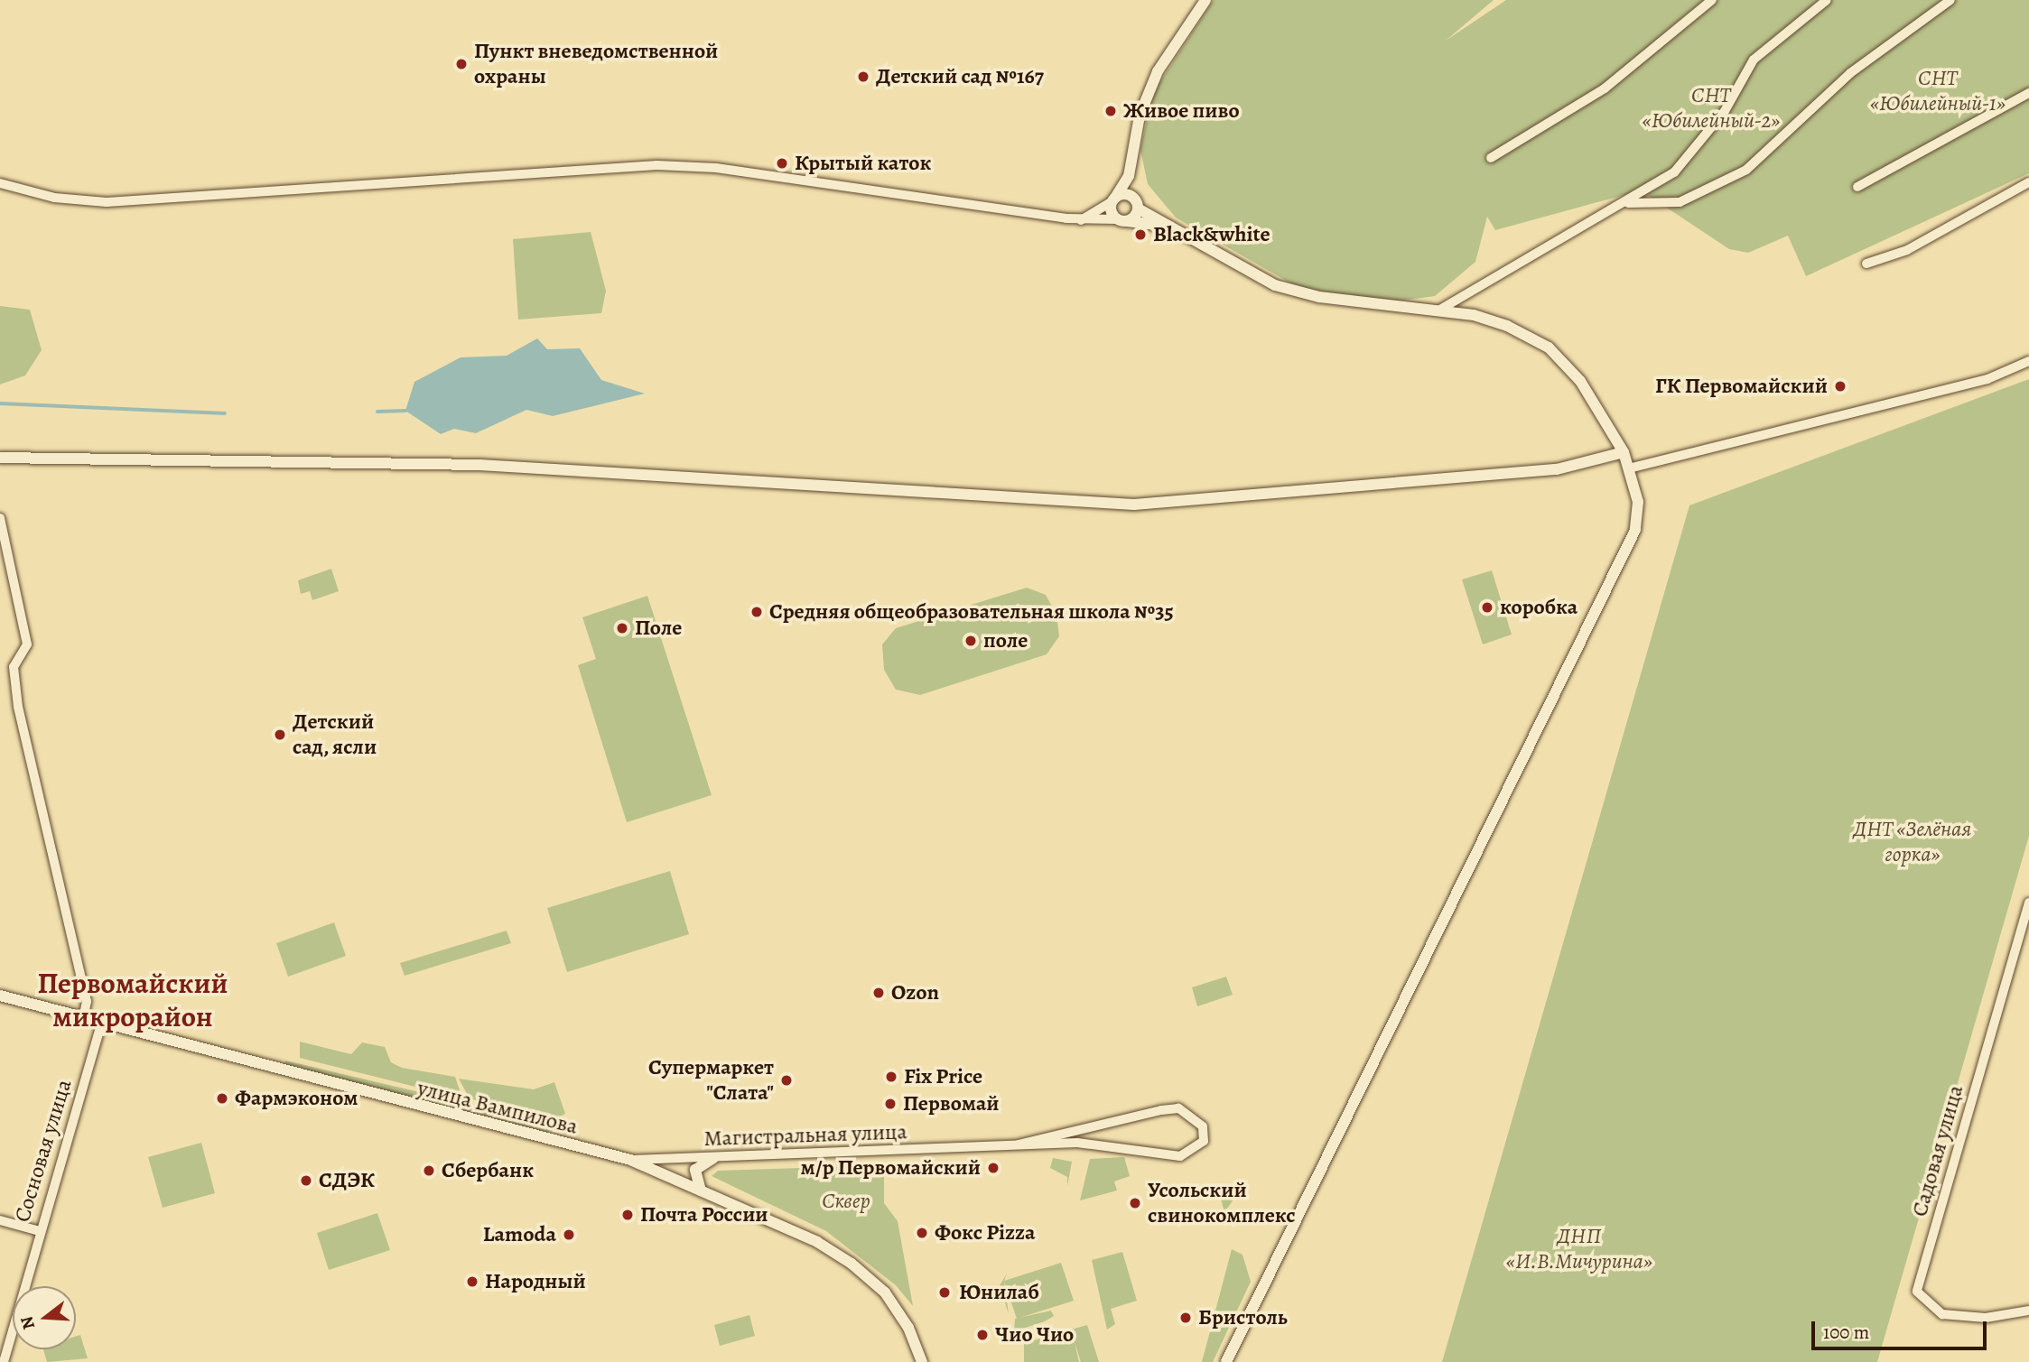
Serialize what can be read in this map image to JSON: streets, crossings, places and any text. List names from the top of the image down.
{
  "streets": {
    "street": [
      "улица Вампилова",
      "Магистральная улица",
      "Сосновая улица",
      "Садовая улица"
    ]
  },
  "crossings": [
    ["улица Вампилова", "Магистральная улица"],
    ["улица Вампилова", "Сосновая улица"]
  ],
  "districts": ["Первомайский микрорайон"],
  "parks": [
    "СНТ «Юбилейный-1»",
    "СНТ «Юбилейный-2»",
    "ДНТ «Зелёная горка»",
    "Сквер",
    "ДНП «И.В.Мичурина»"
  ],
  "places": [
    "Пункт вневедомственной охраны",
    "Детский сад №167",
    "Живое пиво",
    "Крытый каток",
    "Black&white",
    "ГК Первомайский",
    "коробка",
    "Средняя общеобразовательная школа №35",
    "Поле",
    "поле",
    "Детский сад, ясли",
    "Ozon",
    "Fix Price",
    "Супермаркет \"Слата\"",
    "Фармэконом",
    "Первомай",
    "м/р Первомайский",
    "Сбербанк",
    "СДЭК",
    "Усольский свинокомплекс",
    "Почта России",
    "Фокс Pizza",
    "Lamoda",
    "Народный",
    "Юнилаб",
    "Бристоль",
    "Чио Чио"
  ],
  "scale_bar": "100 m",
  "north": "left"
}
